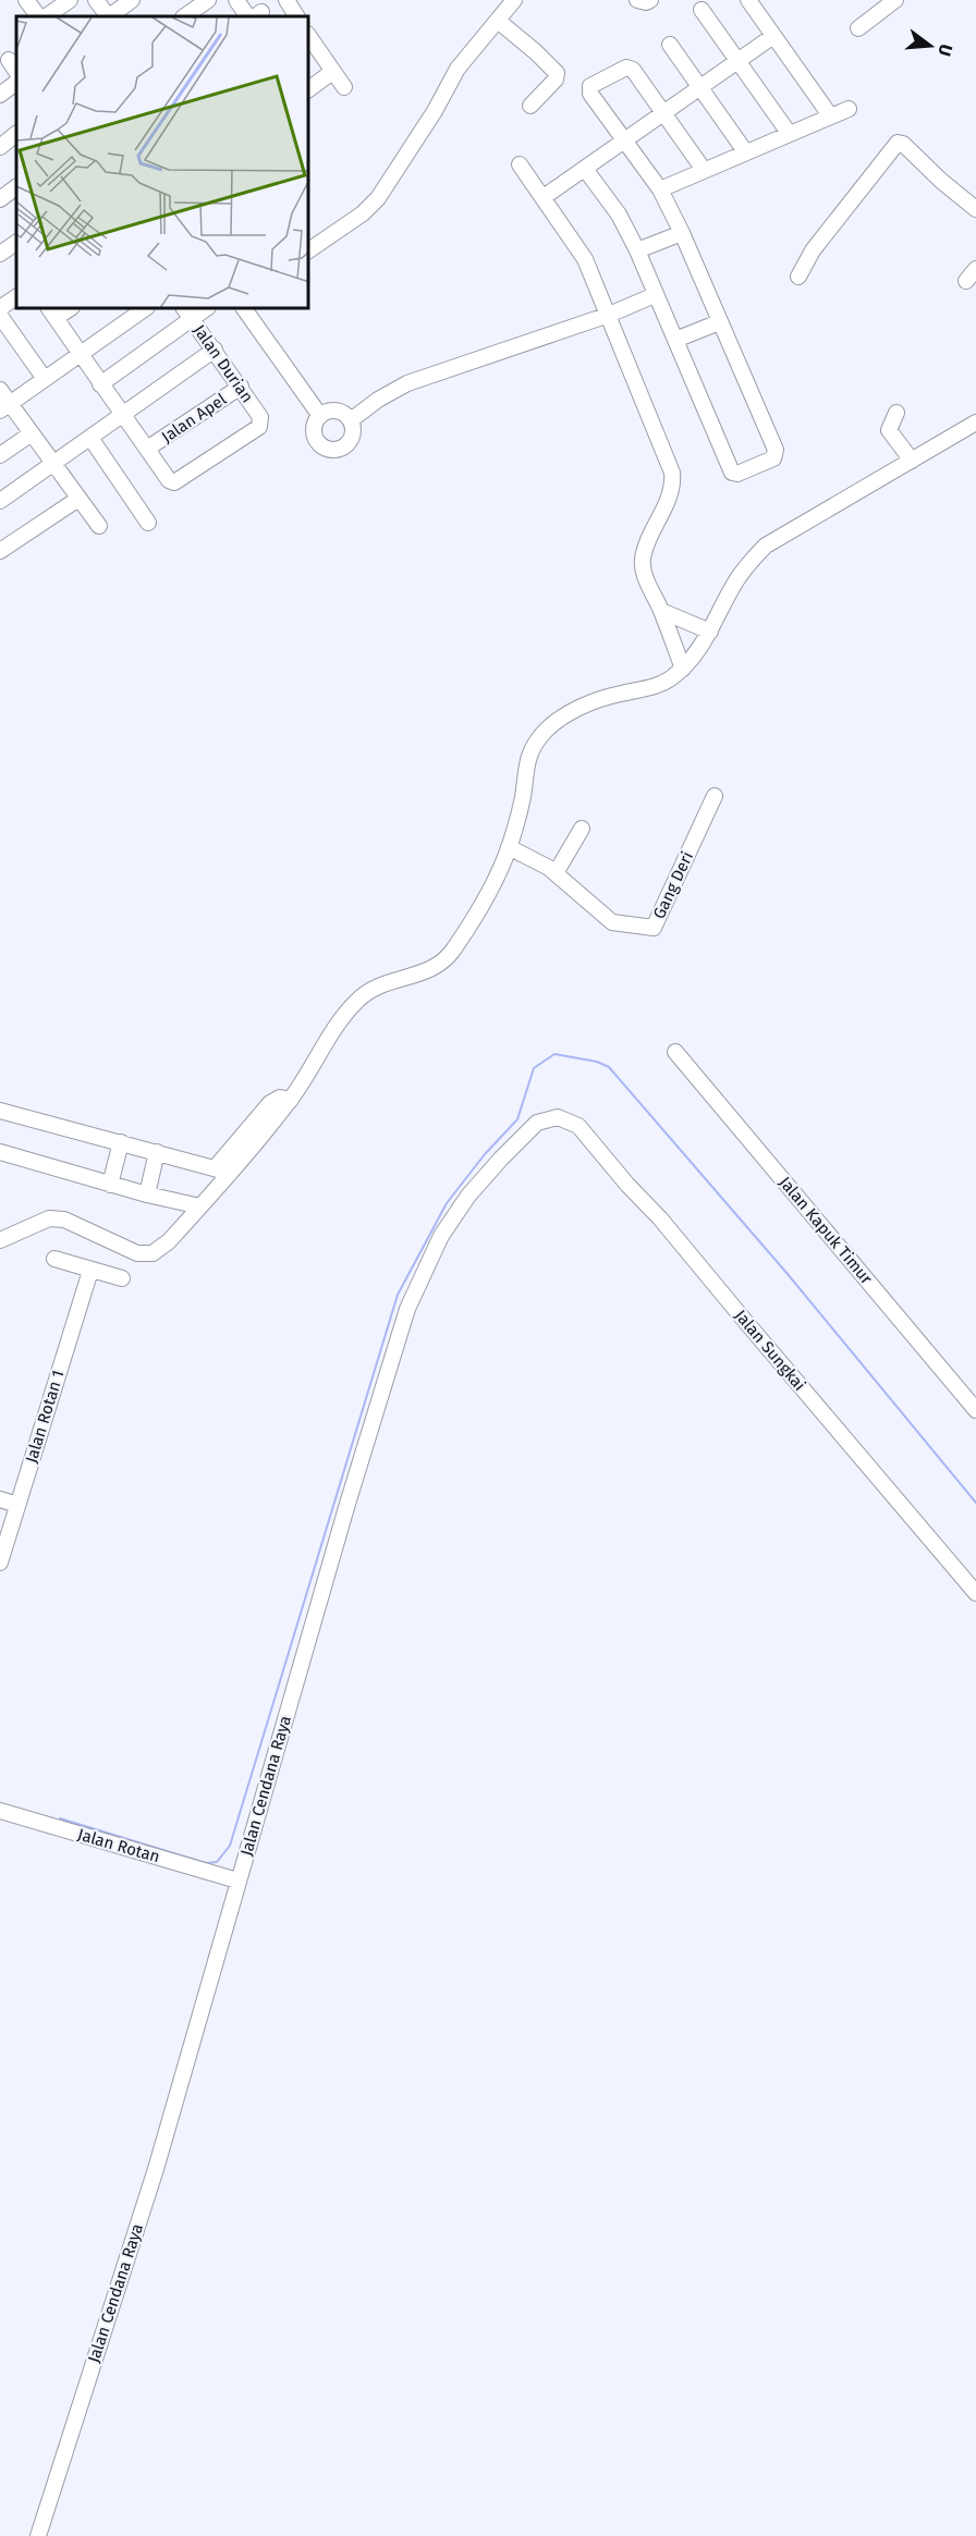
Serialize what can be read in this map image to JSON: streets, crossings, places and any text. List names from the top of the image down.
{
  "streets": {
    "street": [
      "Jalan Durian",
      "Jalan Apel",
      "Gang Deri",
      "Jalan Kapuk Timur",
      "Jalan Sungkai",
      "Jalan Rotan 1",
      "Jalan Cendana Raya",
      "Jalan Rotan"
    ]
  },
  "crossings": [
    ["Jalan Durian", "Jalan Apel"],
    ["Jalan Sungkai", "Jalan Cendana Raya"],
    ["Jalan Cendana Raya", "Jalan Rotan"]
  ],
  "north": "right"
}
